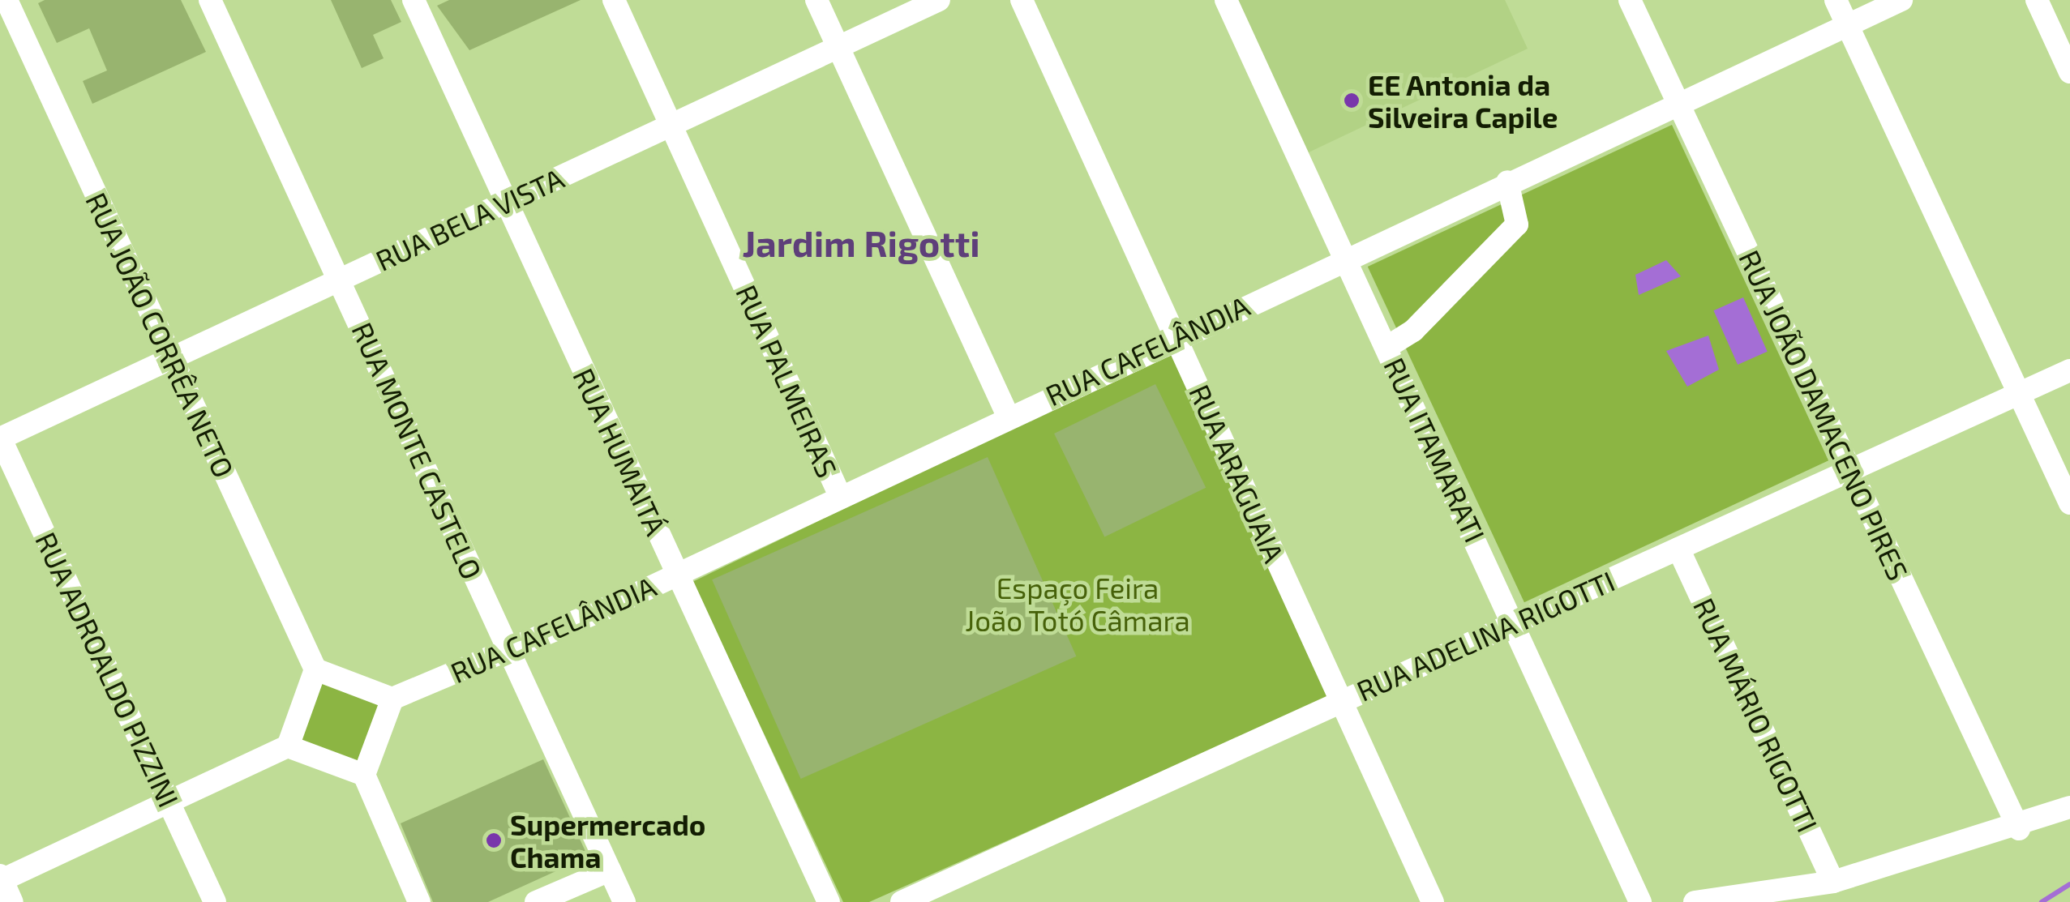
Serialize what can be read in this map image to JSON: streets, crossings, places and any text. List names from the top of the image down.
{
  "streets": {
    "street": [
      "RUA BELA VISTA",
      "RUA JOÃO CORRÊA NETO",
      "RUA CAFELÂNDIA",
      "RUA PALMEIRAS",
      "RUA JOÃO DAMACENO PIRES",
      "RUA ITAMARATI",
      "RUA MONTE CASTELO",
      "RUA HUMAITÁ",
      "RUA ARAGUAIA",
      "RUA ADELINA RIGOTTI",
      "RUA ADROALDO PIZZINI",
      "RUA MÁRIO RIGOTTI"
    ]
  },
  "crossings": [
    ["RUA BELA VISTA", "RUA JOÃO CORRÊA NETO"],
    ["RUA BELA VISTA", "RUA PALMEIRAS"],
    ["RUA BELA VISTA", "RUA MONTE CASTELO"],
    ["RUA BELA VISTA", "RUA HUMAITÁ"],
    ["RUA BELA VISTA", "RUA ADROALDO PIZZINI"],
    ["RUA CAFELÂNDIA", "RUA PALMEIRAS"],
    ["RUA CAFELÂNDIA", "RUA JOÃO DAMACENO PIRES"],
    ["RUA CAFELÂNDIA", "RUA ITAMARATI"],
    ["RUA CAFELÂNDIA", "RUA MONTE CASTELO"],
    ["RUA CAFELÂNDIA", "RUA HUMAITÁ"],
    ["RUA CAFELÂNDIA", "RUA ARAGUAIA"],
    ["RUA JOÃO DAMACENO PIRES", "RUA ADELINA RIGOTTI"],
    ["RUA ITAMARATI", "RUA ADELINA RIGOTTI"],
    ["RUA ARAGUAIA", "RUA ADELINA RIGOTTI"],
    ["RUA ADELINA RIGOTTI", "RUA MÁRIO RIGOTTI"]
  ],
  "districts": ["Jardim Rigotti"],
  "parks": ["Espaço Feira João Totó Câmara"],
  "places": ["EE Antonia da Silveira Capile", "Supermercado Chama"]
}
